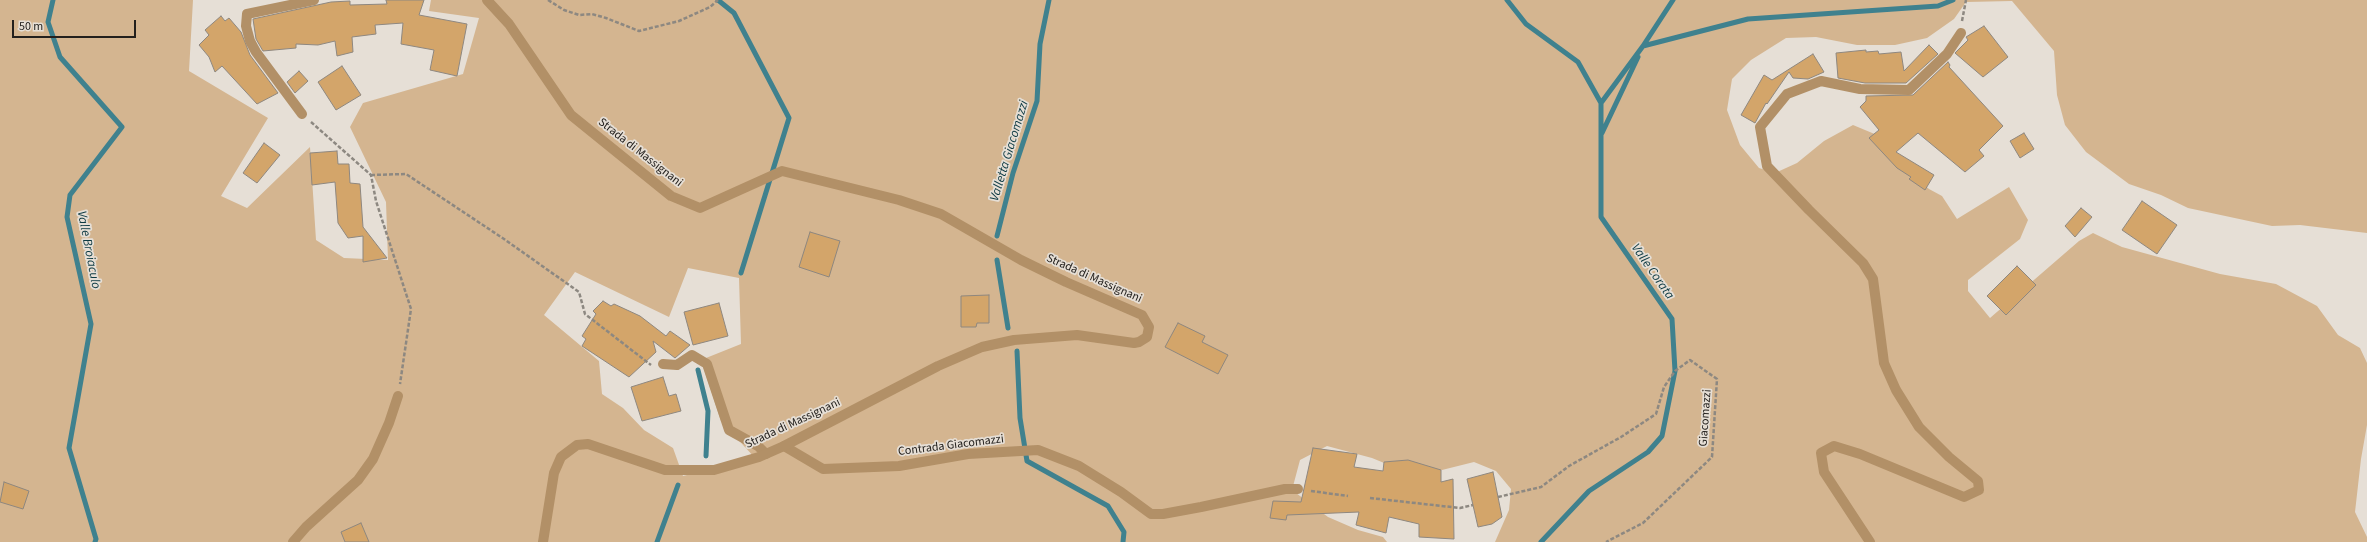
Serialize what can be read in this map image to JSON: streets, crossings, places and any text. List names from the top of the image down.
{
  "streets": {
    "street": ["Strada di Massignani", "Contrada Giacomazzi"],
    "path": ["Giacomazzi"]
  },
  "crossings": [
    ["Strada di Massignani", "Contrada Giacomazzi"]
  ],
  "water": ["Valletta Giacomazzi", "Valle Broiaculo", "Valle Corata"],
  "scale_bar": "50 m"
}
